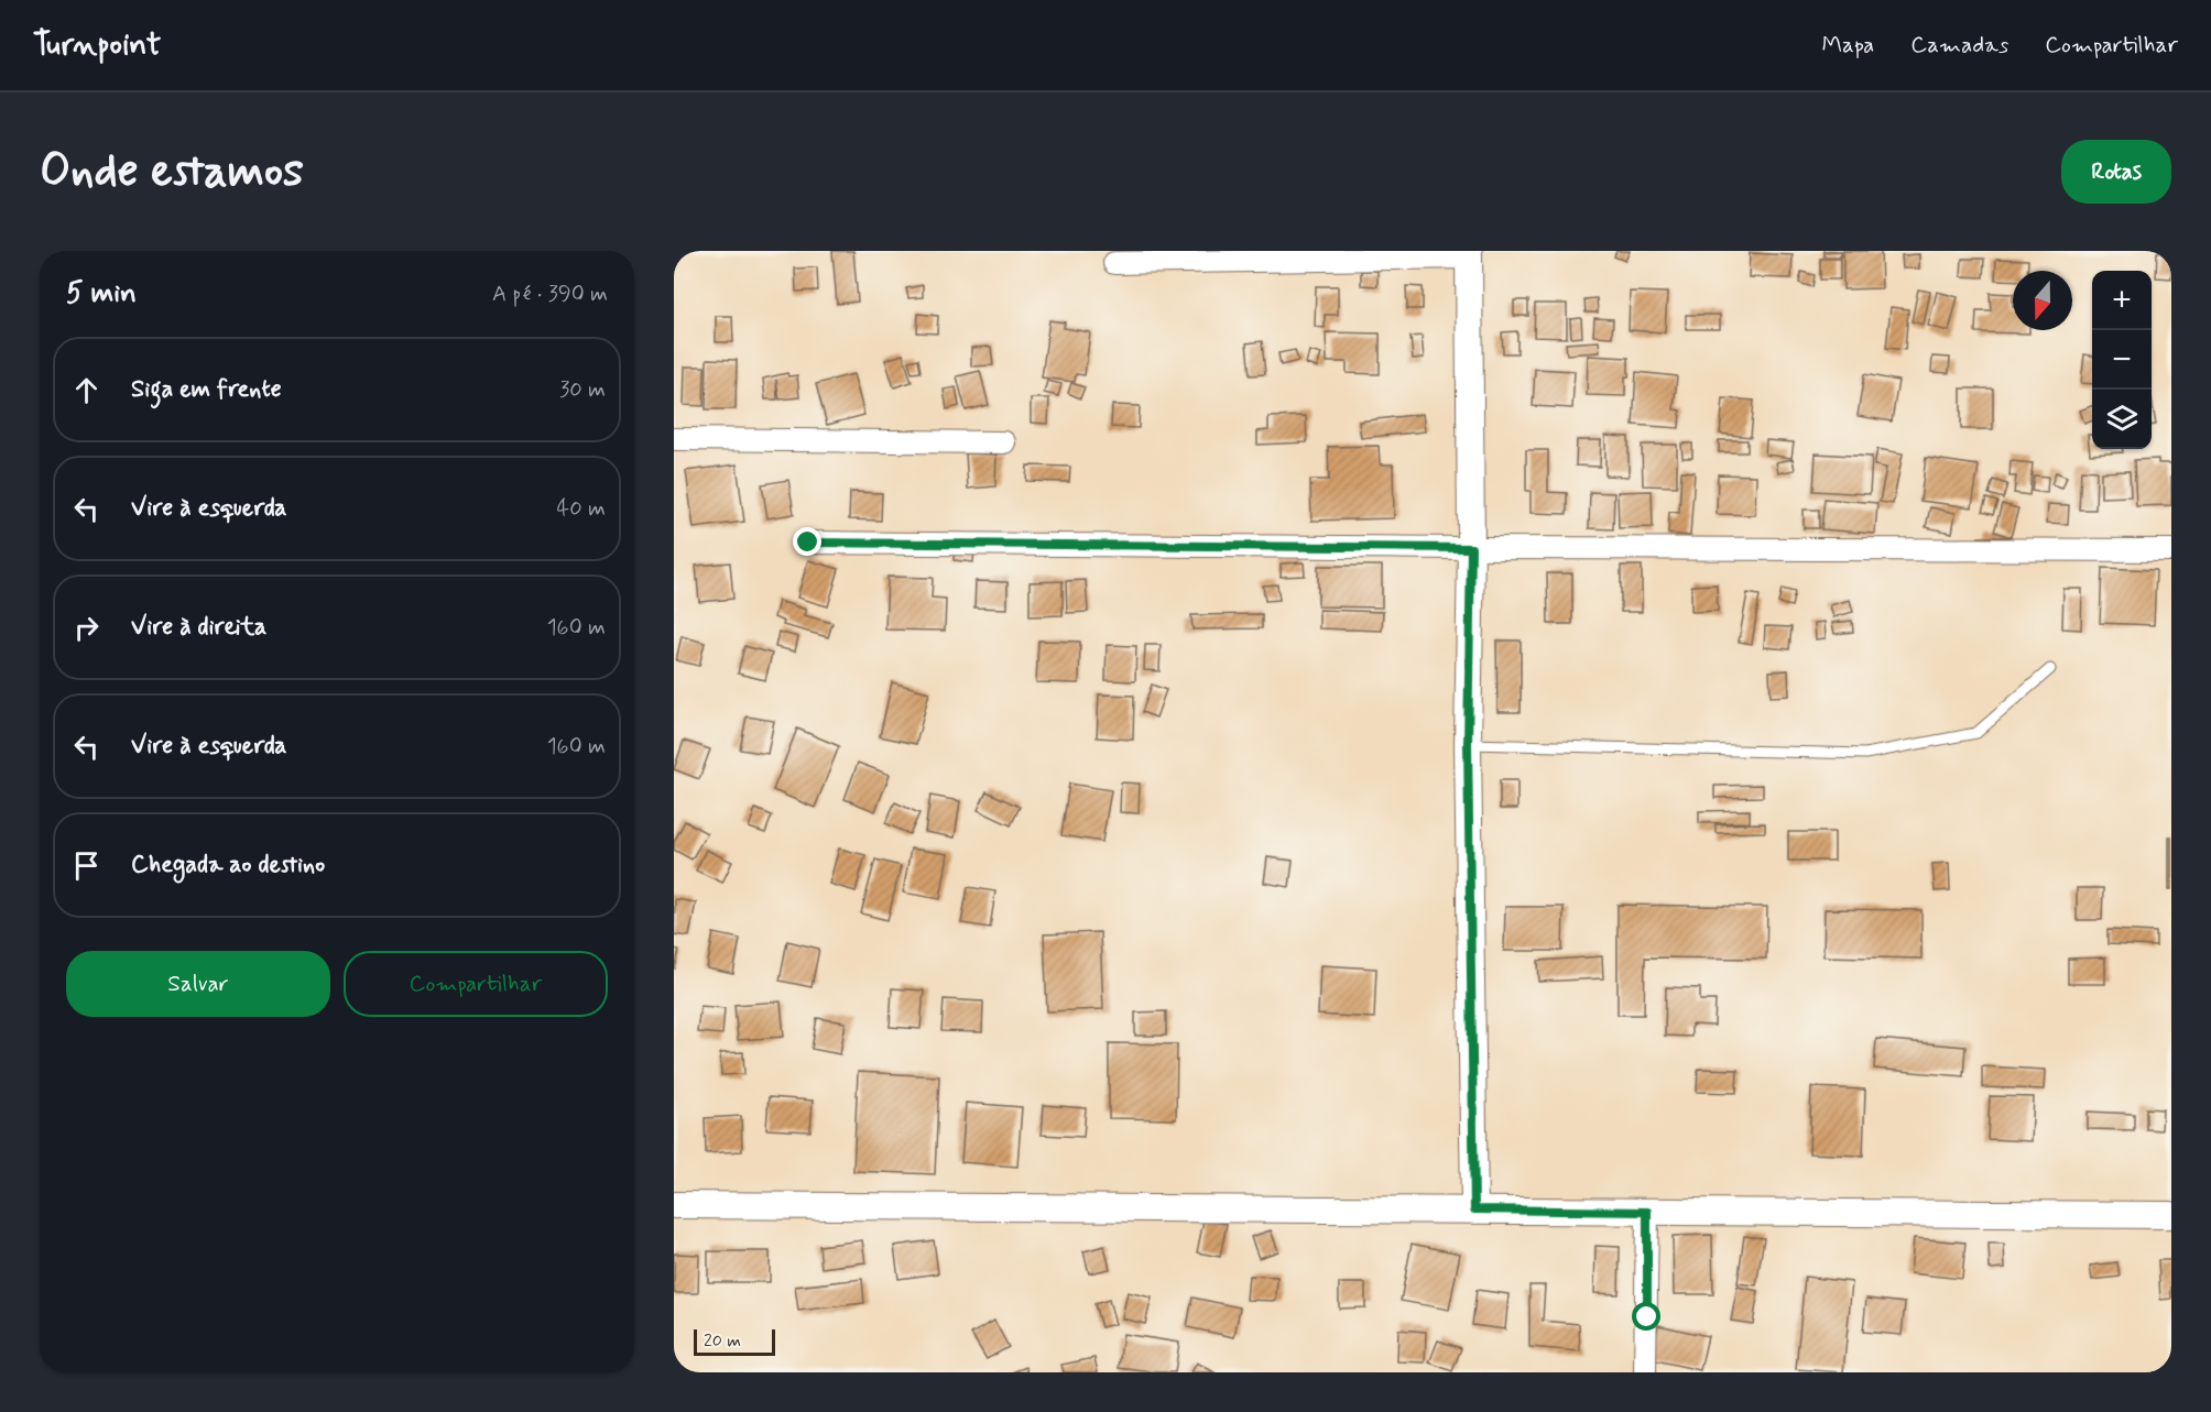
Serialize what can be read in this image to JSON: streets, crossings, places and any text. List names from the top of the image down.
{
  "scale_bar": "20 m",
  "north": "bottom",
  "page": {
    "header": "Turnpoint",
    "nav": ["Mapa", "Camadas", "Compartilhar"],
    "buttons": [
      "Rotas",
      ["Salvar", "Compartilhar"]
    ],
    "title": "Onde estamos",
    "heading": ["5 min", "A pé · 390 m"],
    "map_buttons": ["+", "−"],
    "list": [
      ["Siga em frente", "30 m"],
      ["Vire à esquerda", "40 m"],
      ["Vire à direita", "160 m"],
      ["Vire à esquerda", "160 m"],
      "Chegada ao destino"
    ],
    "scale": "20 m"
  }
}
